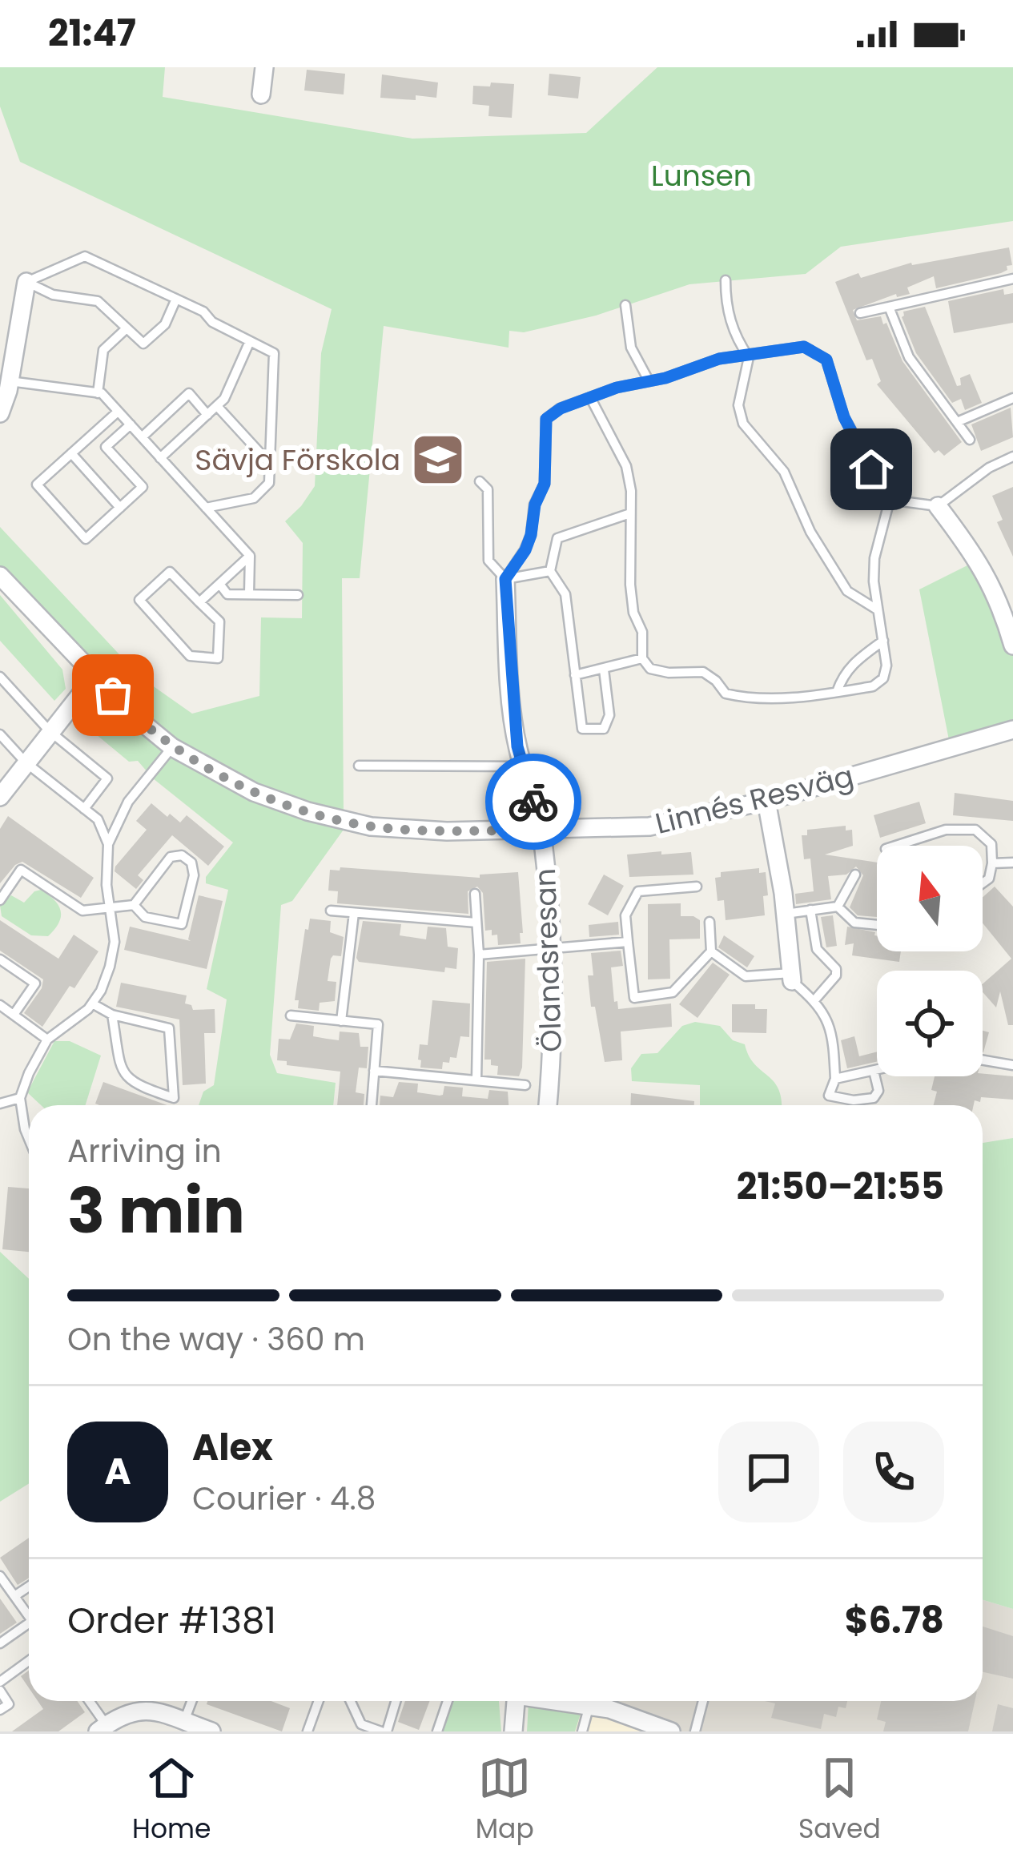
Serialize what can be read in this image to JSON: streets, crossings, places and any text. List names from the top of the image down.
{
  "streets": {
    "street": ["Linnés Resväg", "Ölandsresan"]
  },
  "crossings": [
    ["Linnés Resväg", "Ölandsresan"]
  ],
  "parks": ["Lunsen"],
  "places": {
    "school or university": ["Sävja Förskola"]
  },
  "north": "top",
  "page": {
    "status": "21:47",
    "heading": ["3 min", "Arriving in", "21:50–21:55"],
    "panel": [
      "Alex",
      "Courier · 4.8",
      "Order #1381",
      "$6.78"
    ],
    "bar": "On the way · 360 m",
    "round": "A",
    "tabs": ["Home", "Map", "Saved"]
  }
}
